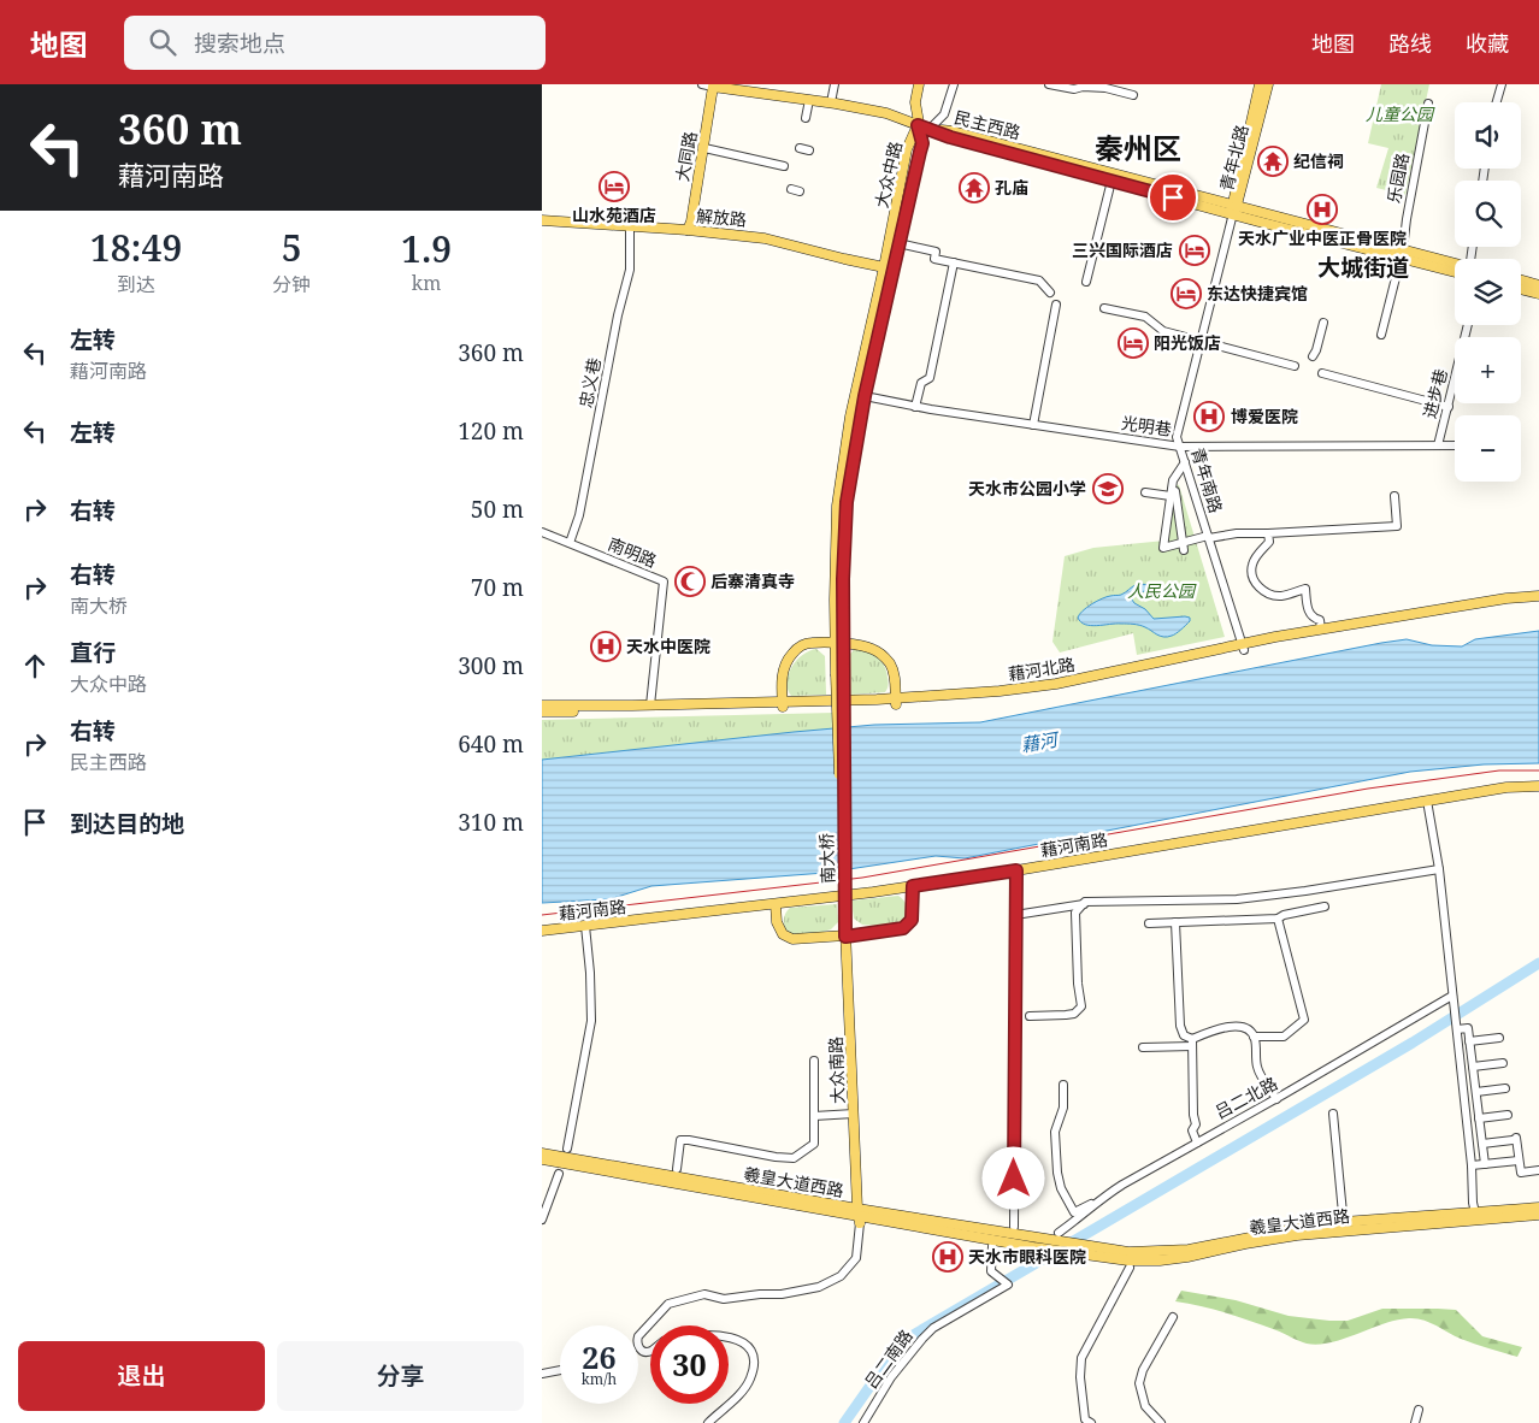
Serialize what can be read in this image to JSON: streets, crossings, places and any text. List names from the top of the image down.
{
  "streets": {
    "main road": [
      "民主西路",
      "大同路",
      "青年北路",
      "大众中路",
      "解放路",
      "藉河北路",
      "藉河南路",
      "南大桥",
      "大众南路",
      "羲皇大道西路"
    ],
    "street": [
      "乐园路",
      "忠义巷",
      "进步巷",
      "光明巷",
      "青年南路",
      "南明路",
      "吕二北路",
      "吕二南路"
    ]
  },
  "crossings": [
    ["民主西路", "青年北路"],
    ["民主西路", "青年南路"],
    ["大同路", "解放路"],
    ["青年北路", "青年南路"],
    ["大众中路", "解放路"],
    ["大众中路", "光明巷"],
    ["大众中路", "南大桥"],
    ["解放路", "忠义巷"],
    ["忠义巷", "南明路"],
    ["进步巷", "光明巷"],
    ["光明巷", "青年南路"],
    ["青年南路", "藉河北路"],
    ["南明路", "藉河北路"],
    ["南大桥", "大众南路"],
    ["大众南路", "羲皇大道西路"]
  ],
  "districts": ["秦州区", "大城街道"],
  "water": ["藉河"],
  "parks": ["儿童公园", "人民公园"],
  "places": {
    "temple": ["纪信祠", "孔庙"],
    "hotel": [
      "山水苑酒店",
      "三兴国际酒店",
      "东达快捷宾馆",
      "阳光饭店"
    ],
    "hospital": [
      "天水广业中医正骨医院",
      "博爱医院",
      "天水中医院",
      "天水市眼科医院"
    ],
    "school or university": ["天水市公园小学"],
    "mosque": ["后寨清真寺"]
  },
  "page": {
    "header": "地图",
    "search": "搜索地点",
    "nav": ["地图", "路线", "收藏"],
    "turn": ["360 m", "藉河南路"],
    "map_buttons": ["+", "−"],
    "eta": [
      "18:49",
      "到达",
      "5",
      "分钟",
      "1.9",
      "km"
    ],
    "list": [
      {
        "name": "左转",
        "note": "藉河南路",
        "value": "360 m"
      },
      {
        "name": "左转",
        "value": "120 m"
      },
      {
        "name": "右转",
        "value": "50 m"
      },
      {
        "name": "右转",
        "note": "南大桥",
        "value": "70 m"
      },
      {
        "name": "直行",
        "note": "大众中路",
        "value": "300 m"
      },
      {
        "name": "右转",
        "note": "民主西路",
        "value": "640 m"
      },
      {
        "name": "到达目的地",
        "value": "310 m"
      }
    ],
    "speed": "26 km/h",
    "limit": "30",
    "buttons": ["退出", "分享"]
  }
}
